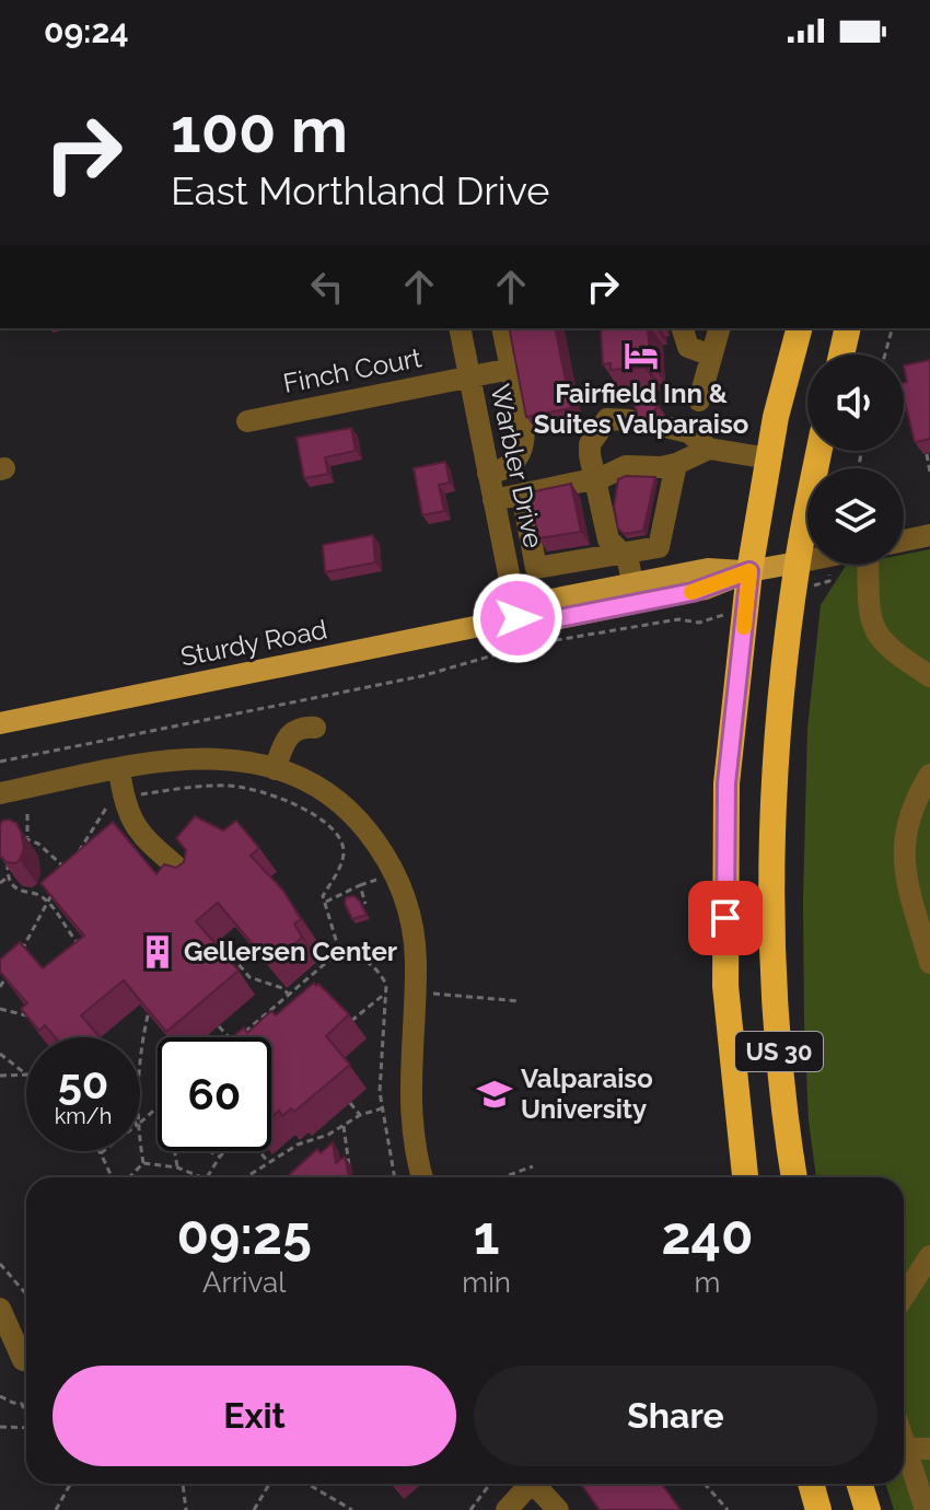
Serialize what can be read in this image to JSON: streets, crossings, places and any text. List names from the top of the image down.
{
  "streets": {
    "highway": ["US 30"],
    "main road": ["Sturdy Road"],
    "street": ["Finch Court", "Warbler Drive"]
  },
  "crossings": [
    ["Finch Court", "Warbler Drive"],
    ["Warbler Drive", "Sturdy Road"],
    ["Sturdy Road", "US 30"]
  ],
  "places": {
    "hotel": ["Fairfield Inn & Suites Valparaiso"],
    "building": ["Gellersen Center"],
    "school or university": ["Valparaiso University"]
  },
  "page": {
    "status": "09:24",
    "turn": ["100 m", "East Morthland Drive"],
    "speed": "50 km/h",
    "limit": "60",
    "eta": [
      "09:25",
      "Arrival",
      "1",
      "min",
      "240",
      "m"
    ],
    "buttons": ["Exit", "Share"]
  }
}
